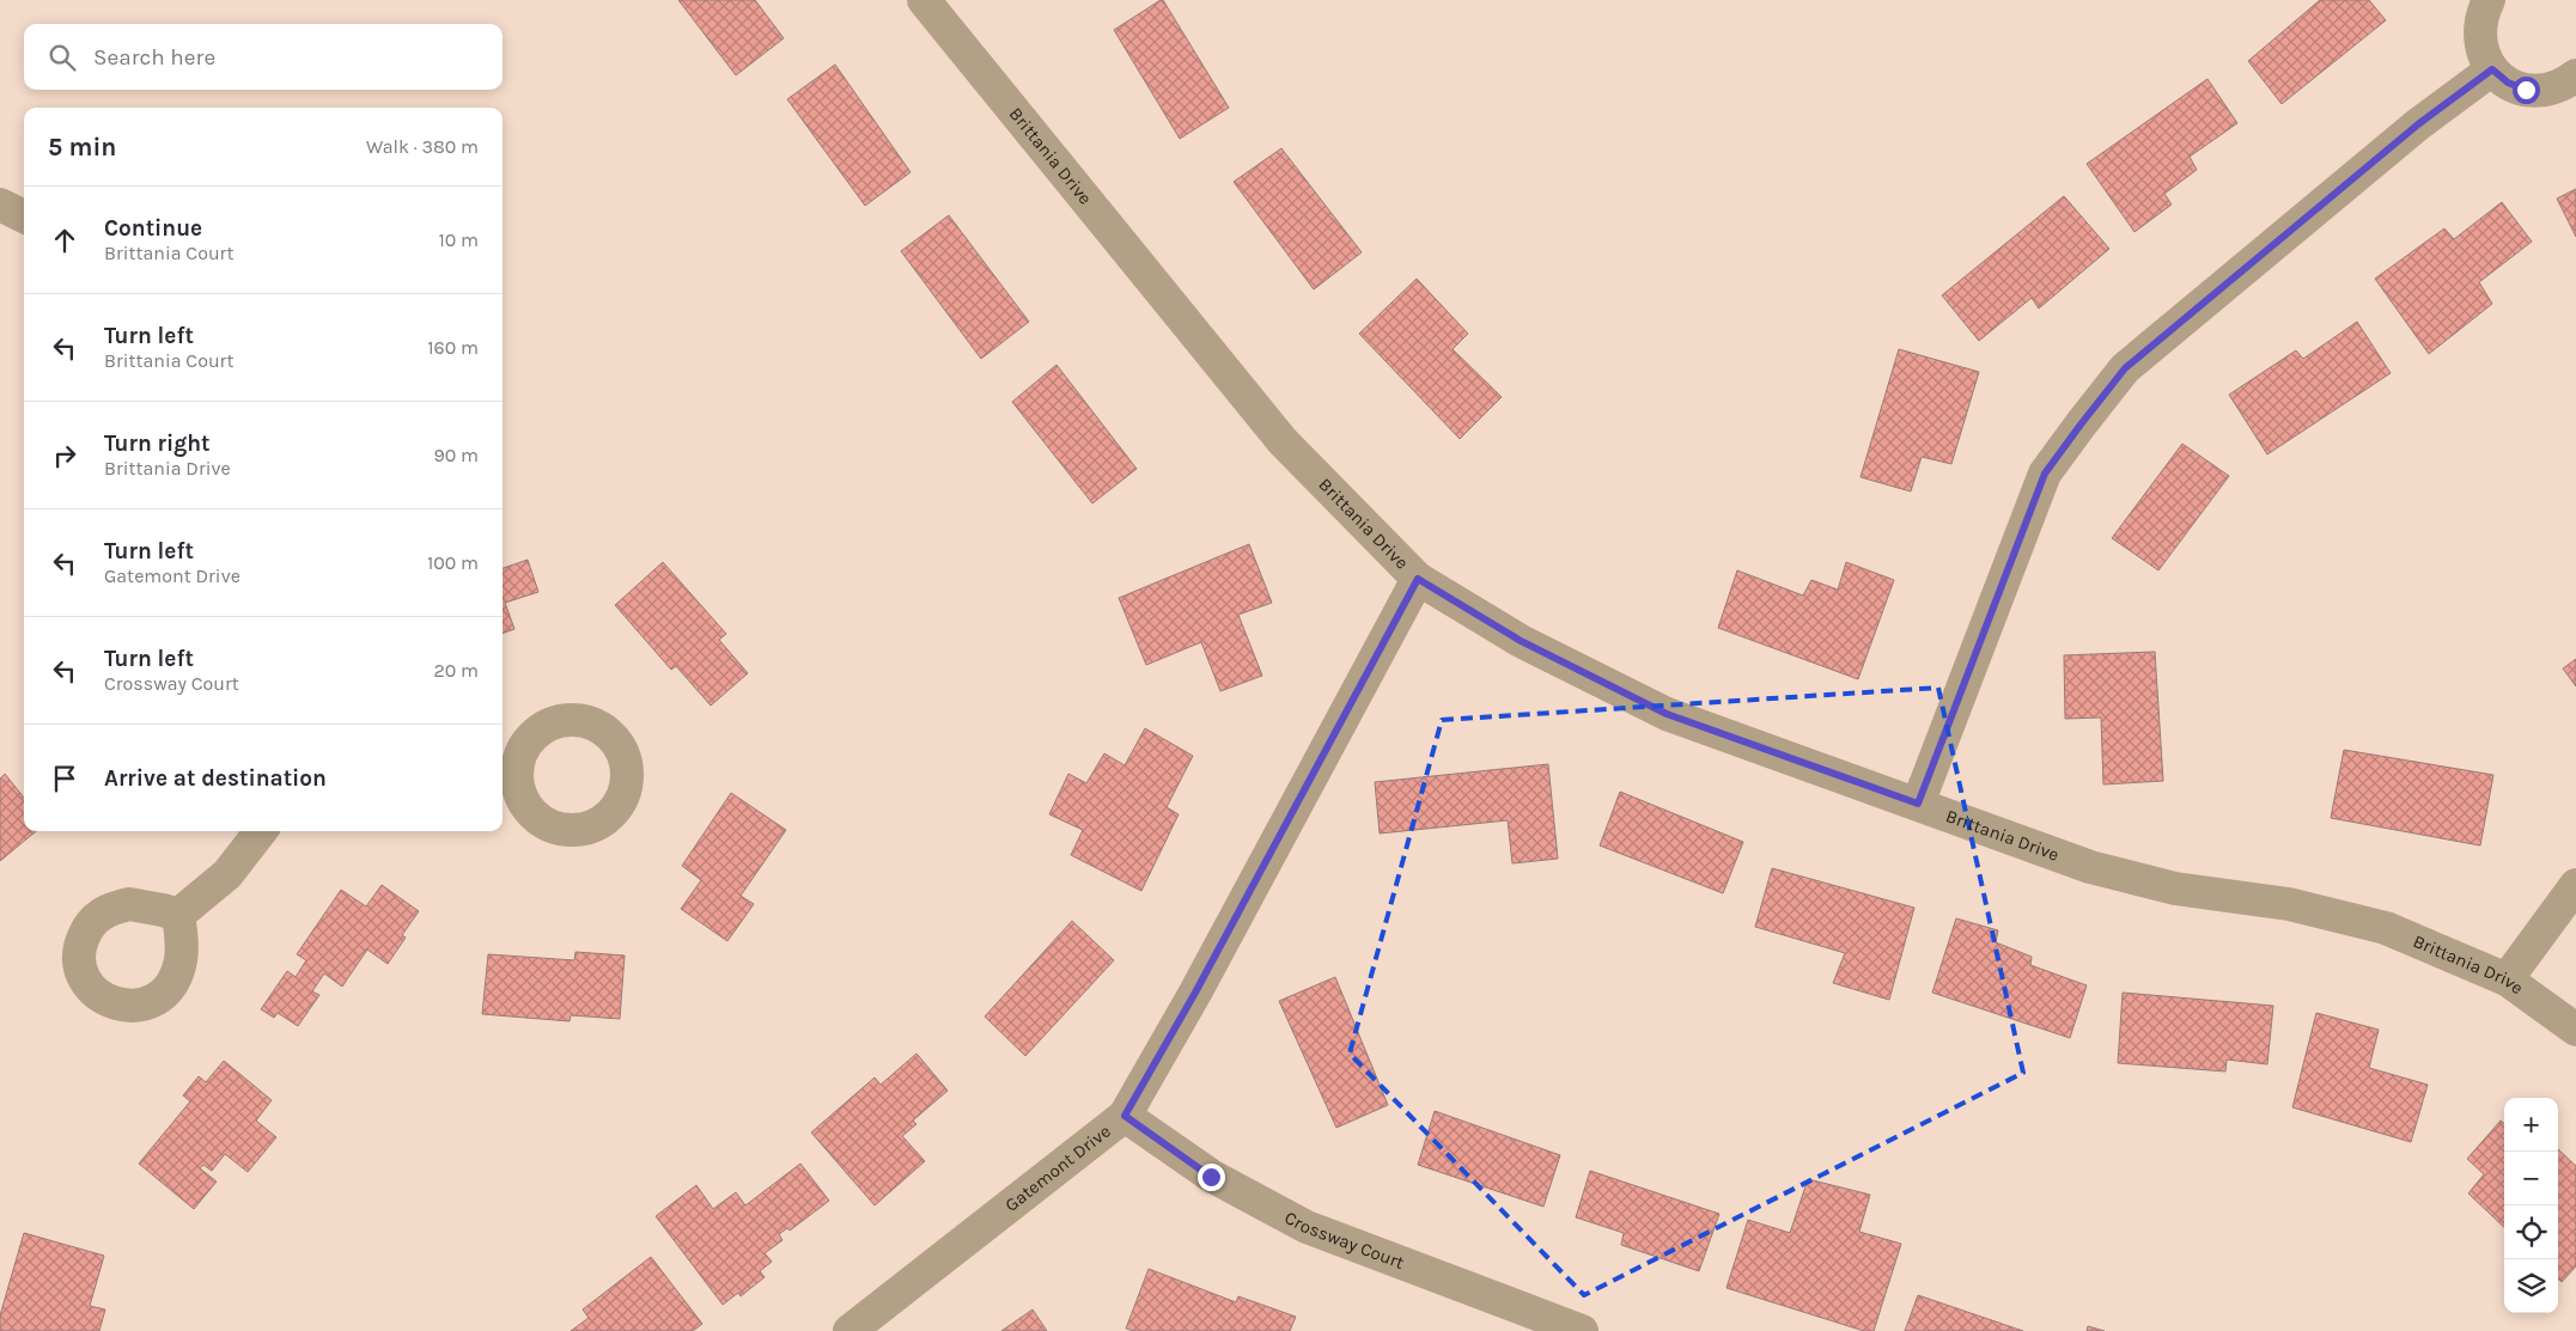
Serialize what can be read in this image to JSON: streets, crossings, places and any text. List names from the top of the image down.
{
  "streets": {
    "street": ["Brittania Drive", "Gatemont Drive", "Crossway Court"]
  },
  "crossings": [
    ["Brittania Drive", "Gatemont Drive"],
    ["Gatemont Drive", "Crossway Court"]
  ],
  "page": {
    "search": "Search here",
    "heading": ["5 min", "Walk · 380 m"],
    "list": [
      ["Continue", "Brittania Court", "10 m"],
      ["Turn left", "Brittania Court", "160 m"],
      ["Turn right", "Brittania Drive", "90 m"],
      ["Turn left", "Gatemont Drive", "100 m"],
      ["Turn left", "Crossway Court", "20 m"],
      "Arrive at destination"
    ],
    "map_buttons": ["+", "−"]
  }
}
